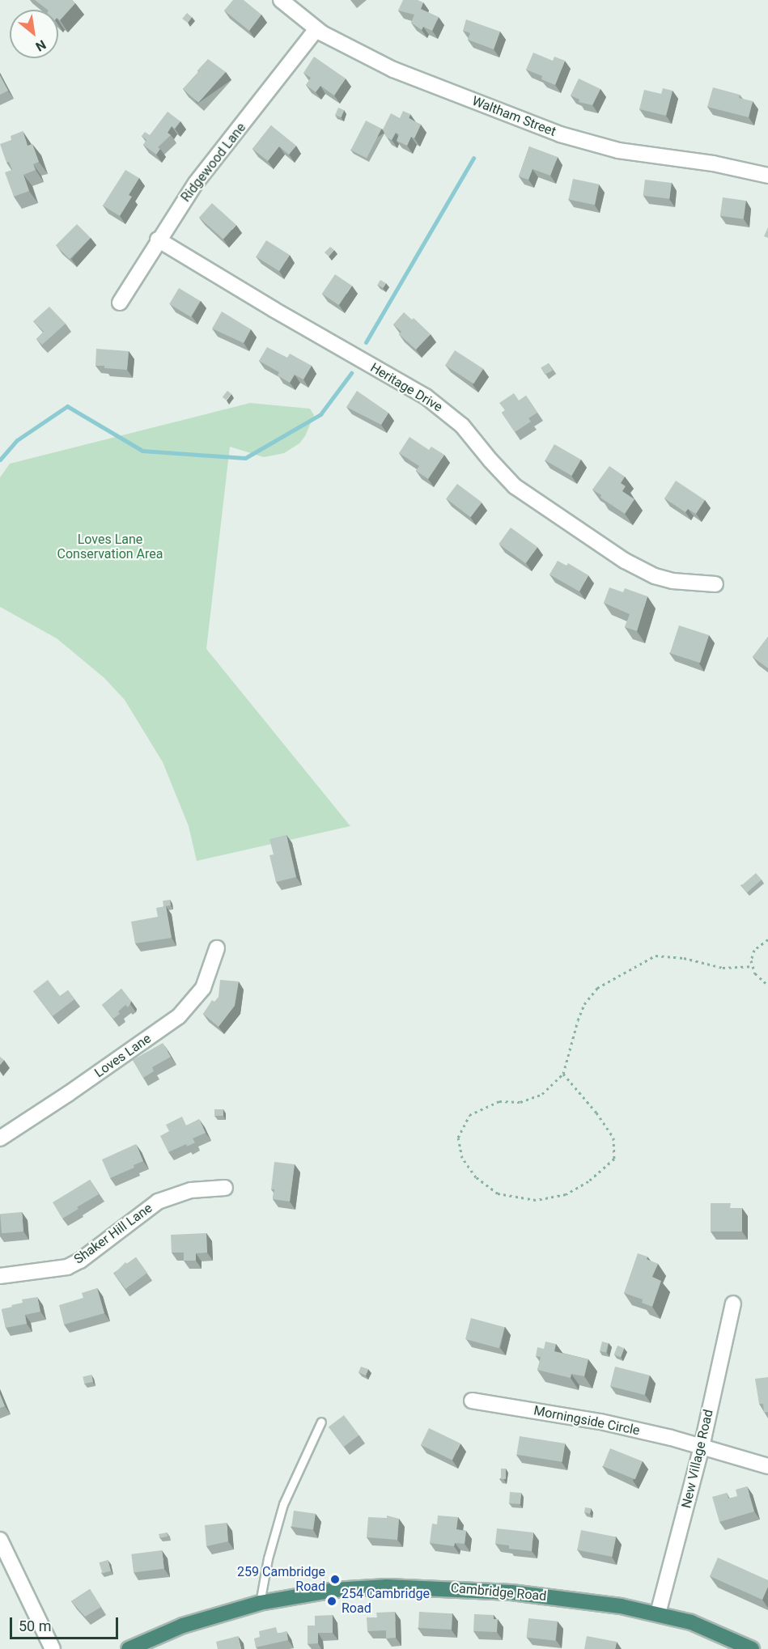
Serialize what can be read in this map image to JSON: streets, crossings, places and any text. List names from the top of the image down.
{
  "streets": {
    "highway": ["Cambridge Road"],
    "street": [
      "Waltham Street",
      "Ridgewood Lane",
      "Heritage Drive",
      "Loves Lane",
      "Shaker Hill Lane",
      "Morningside Circle",
      "New Village Road"
    ]
  },
  "crossings": [
    ["Waltham Street", "Ridgewood Lane"],
    ["Ridgewood Lane", "Heritage Drive"],
    ["Morningside Circle", "New Village Road"],
    ["New Village Road", "Cambridge Road"]
  ],
  "parks": ["Loves Lane Conservation Area"],
  "places": ["259 Cambridge Road", "254 Cambridge Road"],
  "scale_bar": "50 m",
  "north": "bottom right"
}
